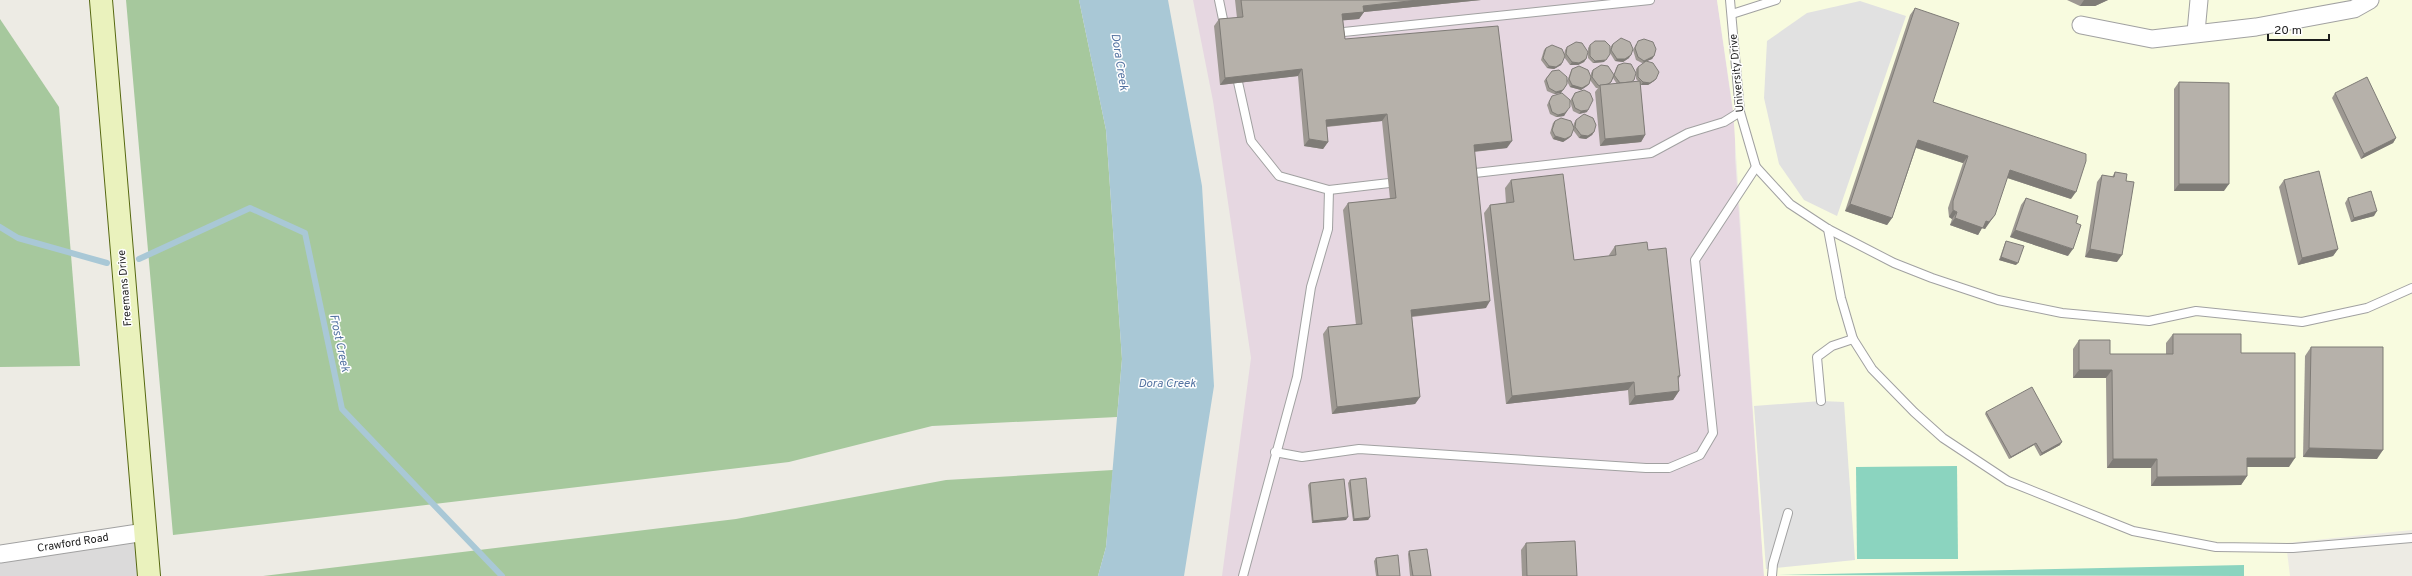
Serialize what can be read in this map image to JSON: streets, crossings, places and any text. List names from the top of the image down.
{
  "streets": {
    "main road": ["Freemans Drive"],
    "street": ["Crawford Road"],
    "lane": ["University Drive"]
  },
  "crossings": [
    ["Freemans Drive", "Crawford Road"]
  ],
  "water": ["Dora Creek", "Frost Creek"],
  "scale_bar": "20 m"
}
